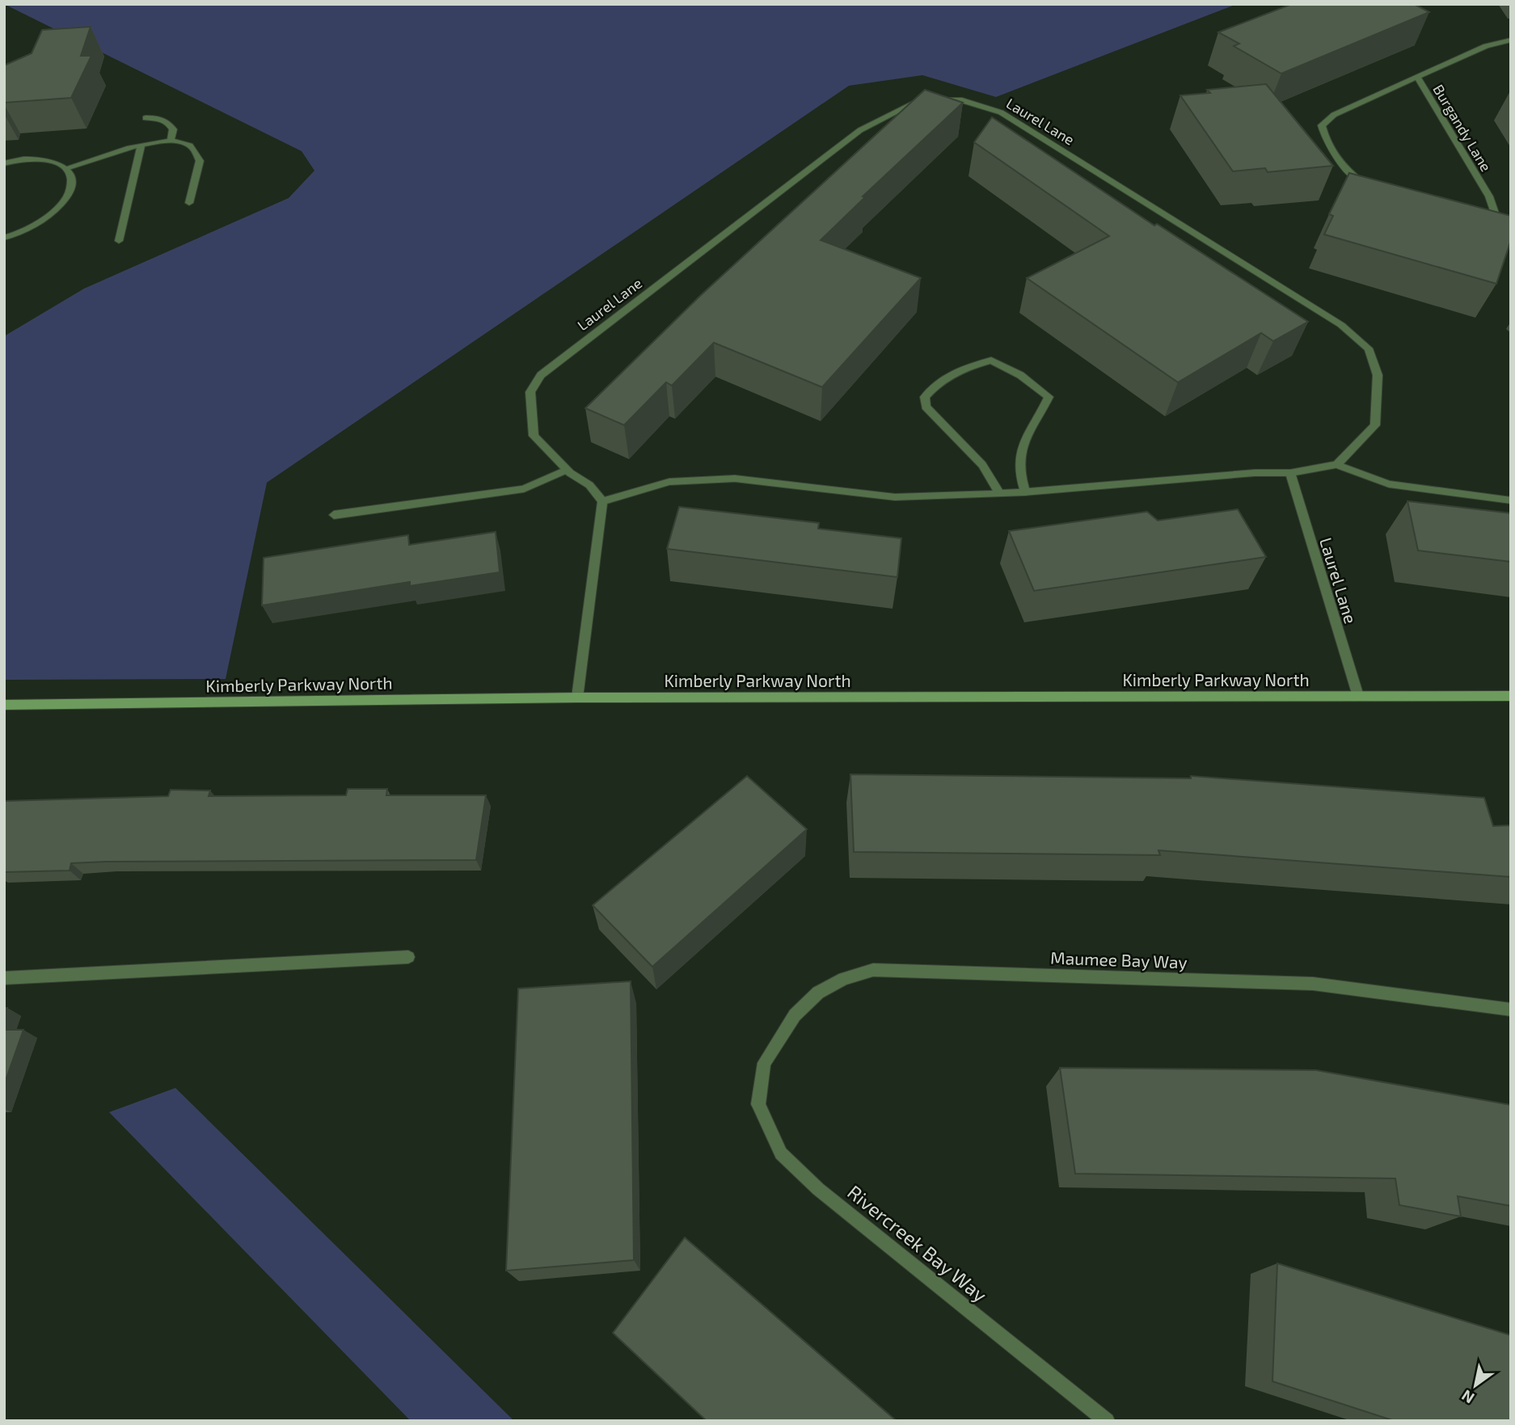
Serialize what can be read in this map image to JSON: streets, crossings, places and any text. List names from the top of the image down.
{
  "streets": {
    "street": [
      "Laurel Lane",
      "Burgandy Lane",
      "Kimberly Parkway North",
      "Maumee Bay Way",
      "Rivercreek Bay Way"
    ]
  },
  "crossings": [
    ["Laurel Lane", "Kimberly Parkway North"],
    ["Maumee Bay Way", "Rivercreek Bay Way"]
  ],
  "north": "bottom left"
}
